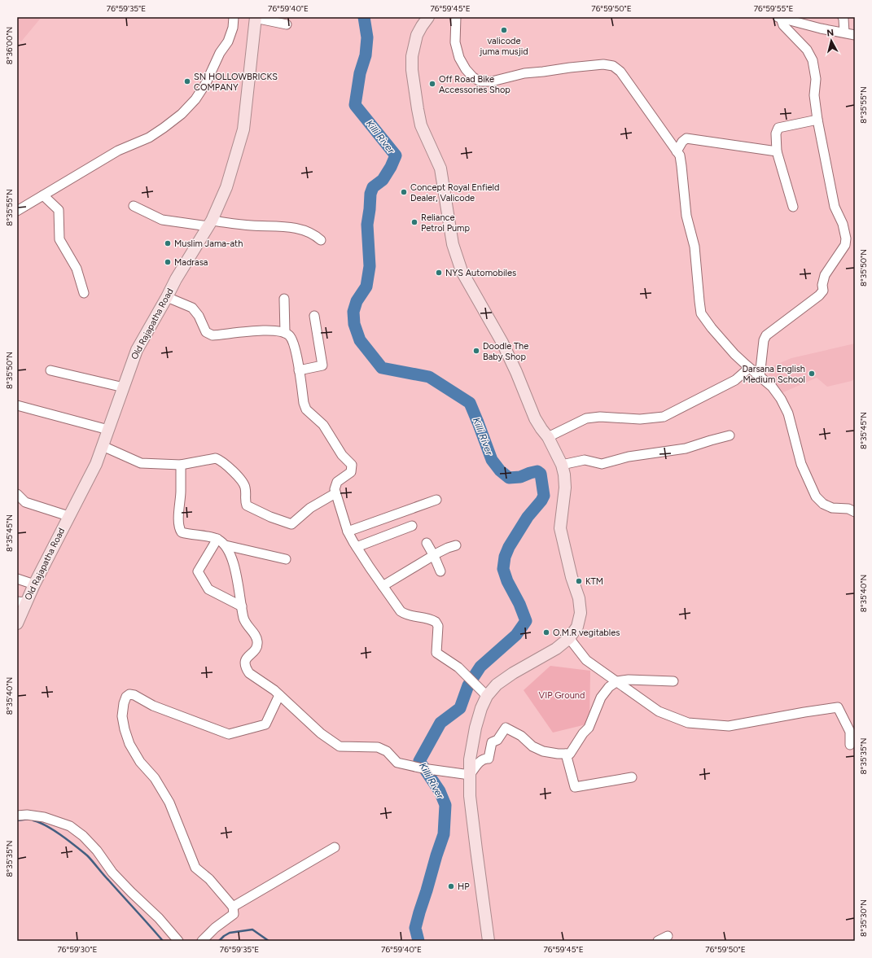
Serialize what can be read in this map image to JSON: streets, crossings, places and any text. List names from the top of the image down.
{
  "streets": {
    "main road": ["Old Rajapatha Road"]
  },
  "water": ["Killi River"],
  "parks": ["VIP Ground"],
  "places": [
    "valicode juma musjid",
    "SN HOLLOWBRICKS COMPANY",
    "Off Road Bike Accessories Shop",
    "Concept Royal Enfield Dealer, Valicode",
    "Reliance Petrol Pump",
    "Muslim Jama-ath",
    "Madrasa",
    "NYS Automobiles",
    "Doodle The Baby Shop",
    "Darsana English Medium School",
    "KTM",
    "O.M.R vegitables",
    "HP"
  ],
  "north": "top",
  "coordinates": [
    "76°59'35\"E",
    "76°59'40\"E",
    "76°59'45\"E",
    "76°59'50\"E",
    "76°59'55\"E",
    "8°36'00\"N",
    "8°35'55\"N",
    "8°35'50\"N",
    "8°35'45\"N",
    "8°35'40\"N",
    "8°35'35\"N",
    "8°35'30\"N",
    "76°59'30\"E"
  ]
}
